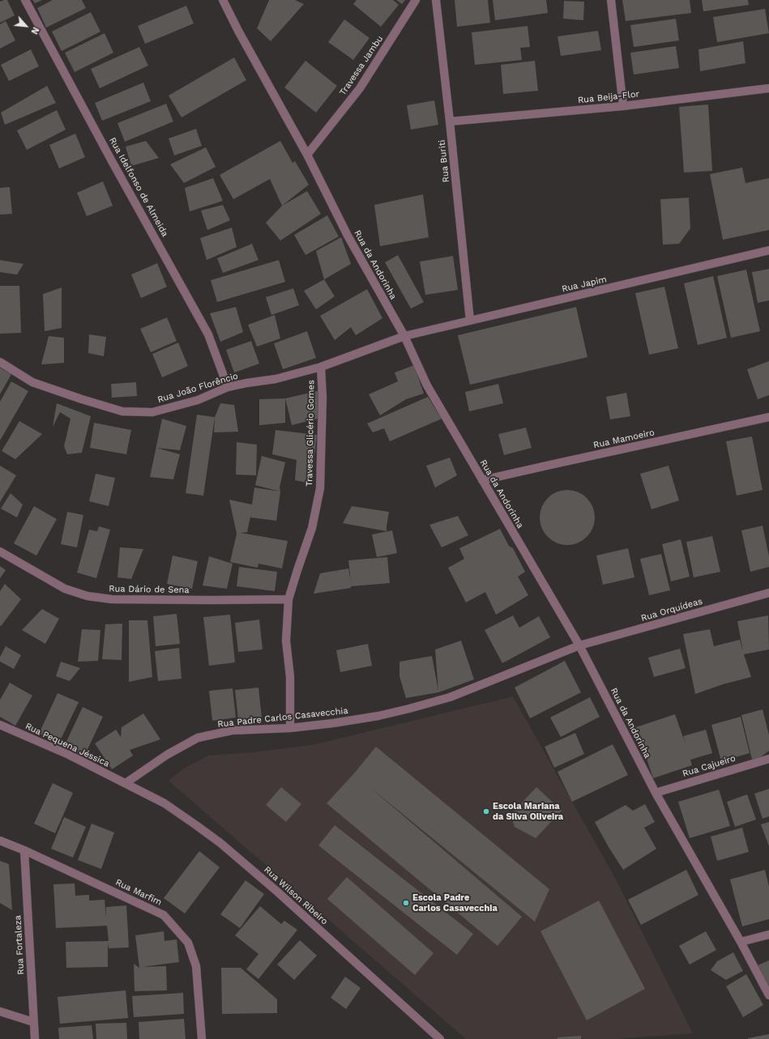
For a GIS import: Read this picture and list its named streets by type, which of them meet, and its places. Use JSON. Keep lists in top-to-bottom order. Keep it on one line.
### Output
{"streets":{"street":["Travessa Jambu","Rua Beija-Flor","Rua Buriti","Rua Idelfonso de Almeida","Rua da Andorinha","Rua Japim","Rua João Florêncio","Travessa Glicério Gomes","Rua Mamoeiro","Rua Dário de Sena","Rua Orquídeas","Rua Padre Carlos Casavecchia","Rua Pequena Jéssica","Rua Cajueiro","Rua Marfim","Rua Wilson Ribeiro","Rua Fortaleza"]},"crossings":[["Travessa Jambu","Rua da Andorinha"],["Rua Beija-Flor","Rua Buriti"],["Rua Buriti","Rua Japim"],["Rua Idelfonso de Almeida","Rua João Florêncio"],["Rua da Andorinha","Rua Japim"],["Rua da Andorinha","Rua João Florêncio"],["Rua da Andorinha","Rua Mamoeiro"],["Rua da Andorinha","Rua Orquídeas"],["Rua da Andorinha","Rua Padre Carlos Casavecchia"],["Rua da Andorinha","Rua Cajueiro"],["Rua Japim","Rua João Florêncio"],["Rua João Florêncio","Travessa Glicério Gomes"],["Travessa Glicério Gomes","Rua Dário de Sena"],["Travessa Glicério Gomes","Rua Padre Carlos Casavecchia"],["Rua Orquídeas","Rua Padre Carlos Casavecchia"],["Rua Padre Carlos Casavecchia","Rua Pequena Jéssica"],["Rua Padre Carlos Casavecchia","Rua Wilson Ribeiro"],["Rua Pequena Jéssica","Rua Wilson Ribeiro"],["Rua Marfim","Rua Fortaleza"]],"places":["Escola Mariana da Silva Oliveira","Escola Padre Carlos Casavecchia"],"north":"bottom right"}
